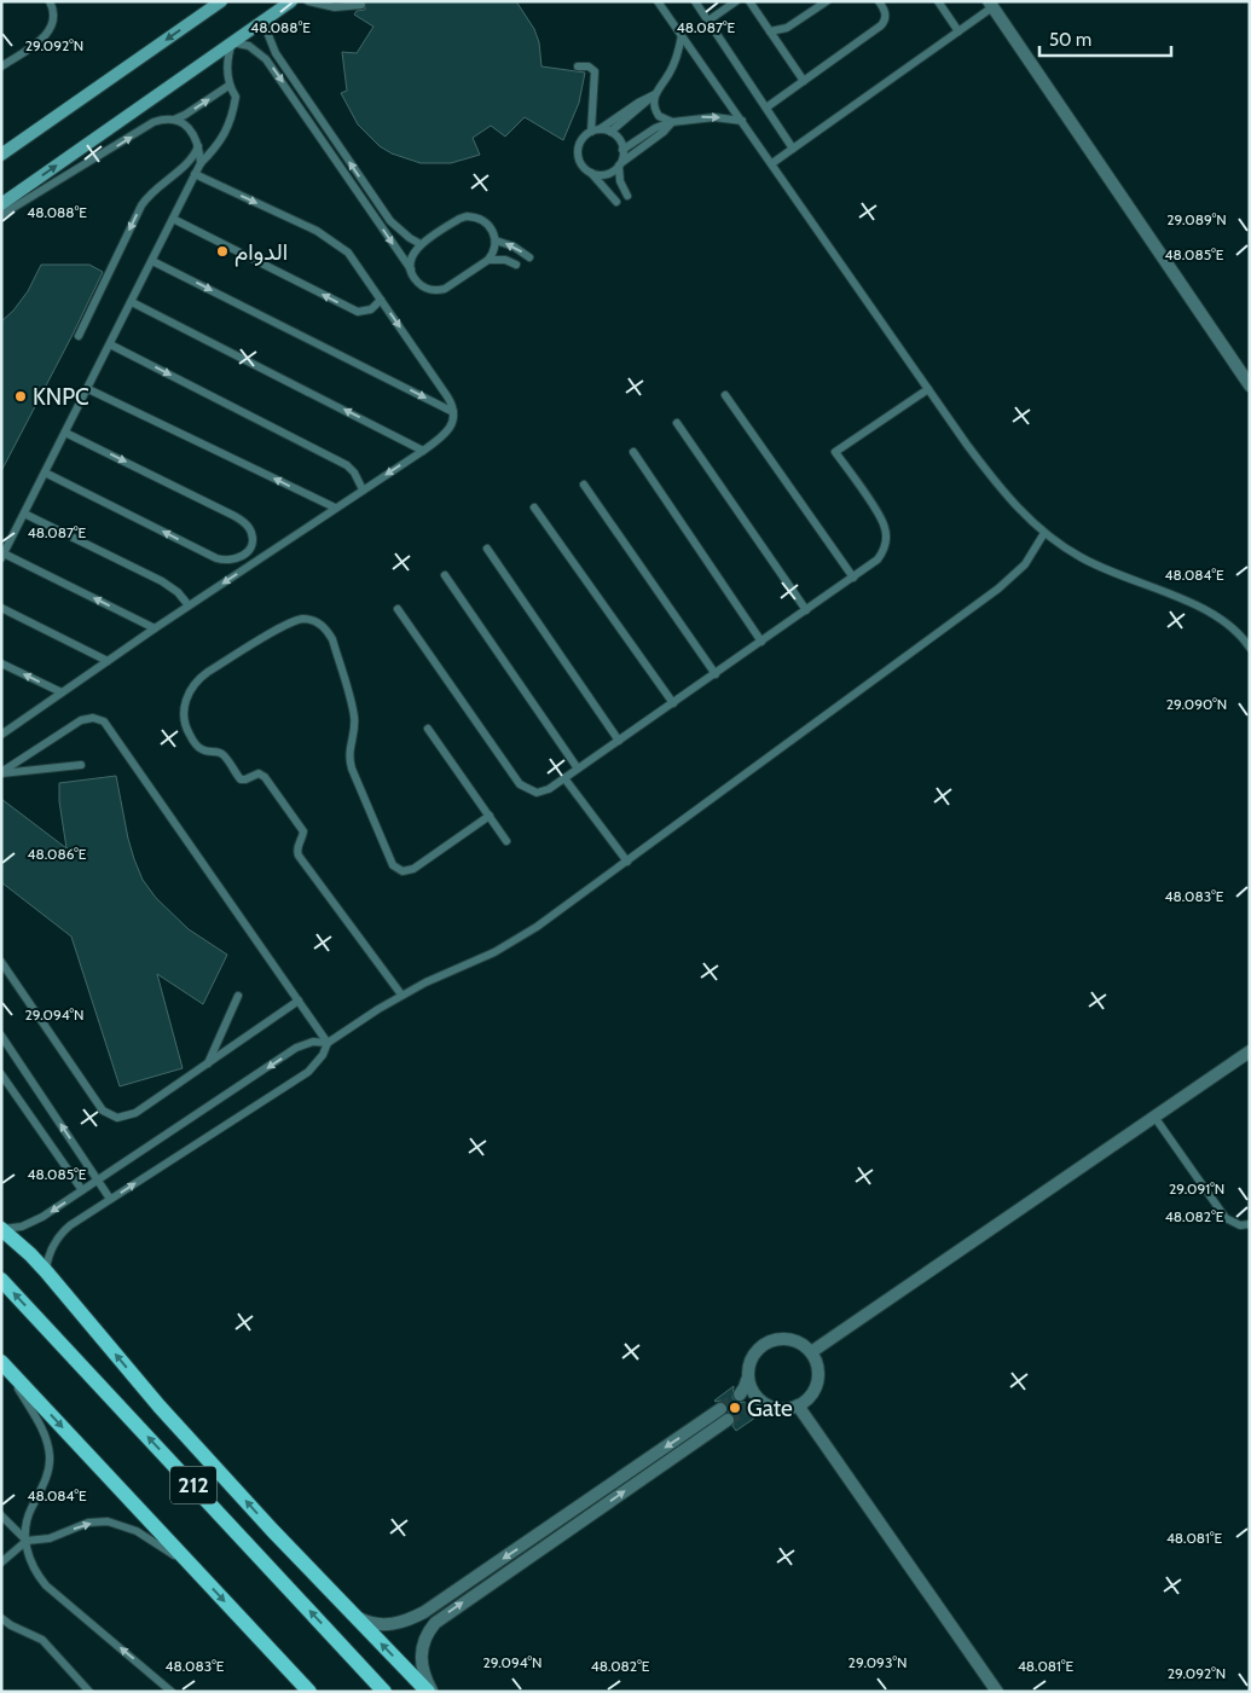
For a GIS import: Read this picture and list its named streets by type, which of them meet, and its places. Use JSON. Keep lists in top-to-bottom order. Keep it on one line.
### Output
{"streets":{"main road":["212"]},"places":["الدوام","KNPC","Gate"],"scale_bar":"50 m","coordinates":["48.087°E","48.088°E","29.092°N","29.089°N","48.085°E","48.084°E","29.090°N","48.086°E","48.083°E","29.094°N","29.091°N","48.082°E","48.081°E","29.093°N"]}
